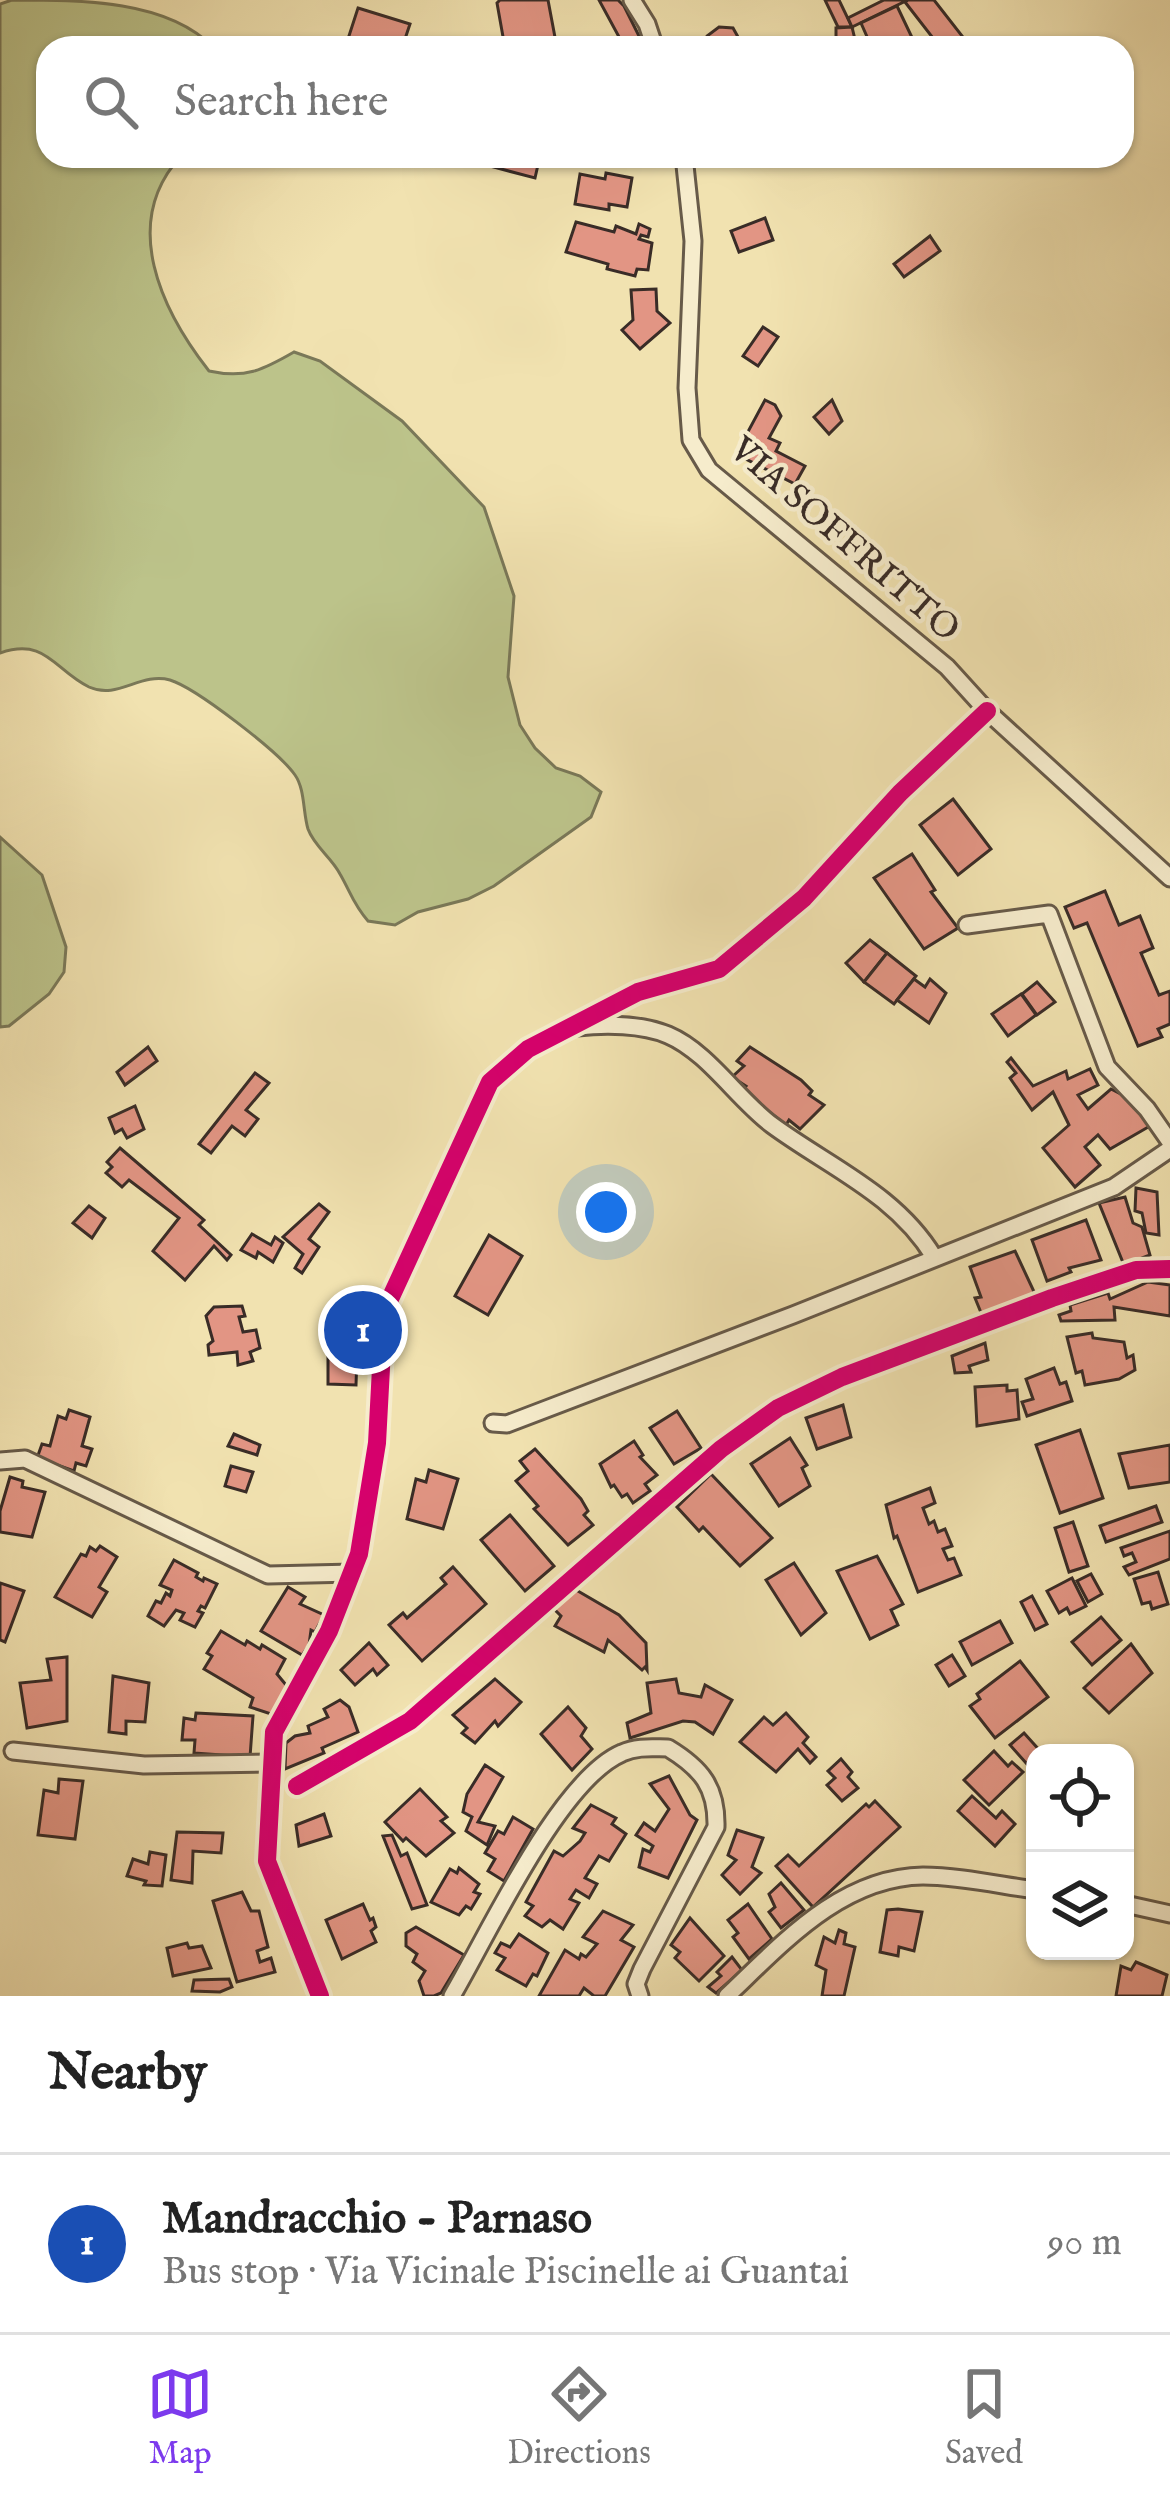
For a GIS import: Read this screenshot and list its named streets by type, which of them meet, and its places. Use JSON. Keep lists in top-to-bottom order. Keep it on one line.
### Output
{"streets":{"street":["VIA SOFFRITTO"]},"page":{"search":"Search here","pins":"1","heading":"Nearby","list":[{"mark":"1","name":"Mandracchio - Parnaso","note":"Bus stop · Via Vicinale Piscinelle ai Guantai","value":"90 m"}],"nav":["Map","Directions","Saved"]}}
